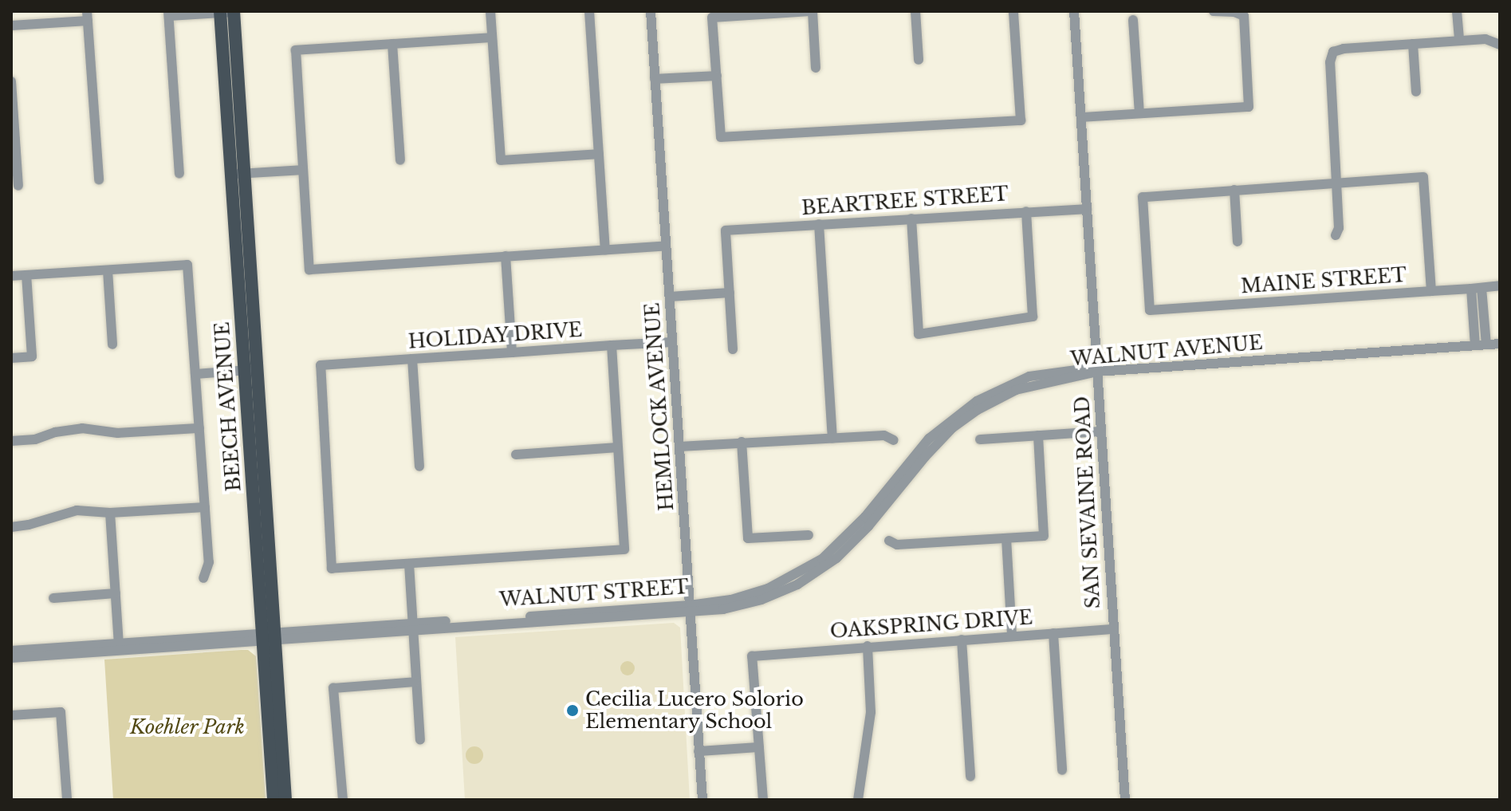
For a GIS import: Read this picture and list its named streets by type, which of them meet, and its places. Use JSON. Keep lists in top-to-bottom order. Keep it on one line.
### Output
{"streets":{"main road":["BEECH AVENUE"],"street":["BEARTREE STREET","MAINE STREET","HOLIDAY DRIVE","WALNUT AVENUE","HEMLOCK AVENUE","SAN SEVAINE ROAD","WALNUT STREET","OAKSPRING DRIVE"]},"crossings":[["BEARTREE STREET","SAN SEVAINE ROAD"],["HOLIDAY DRIVE","HEMLOCK AVENUE"],["WALNUT AVENUE","HEMLOCK AVENUE"],["WALNUT AVENUE","SAN SEVAINE ROAD"],["WALNUT AVENUE","WALNUT STREET"],["BEECH AVENUE","WALNUT STREET"],["HEMLOCK AVENUE","WALNUT STREET"],["SAN SEVAINE ROAD","OAKSPRING DRIVE"]],"parks":["Koehler Park"],"places":["Cecilia Lucero Solorio Elementary School"]}
